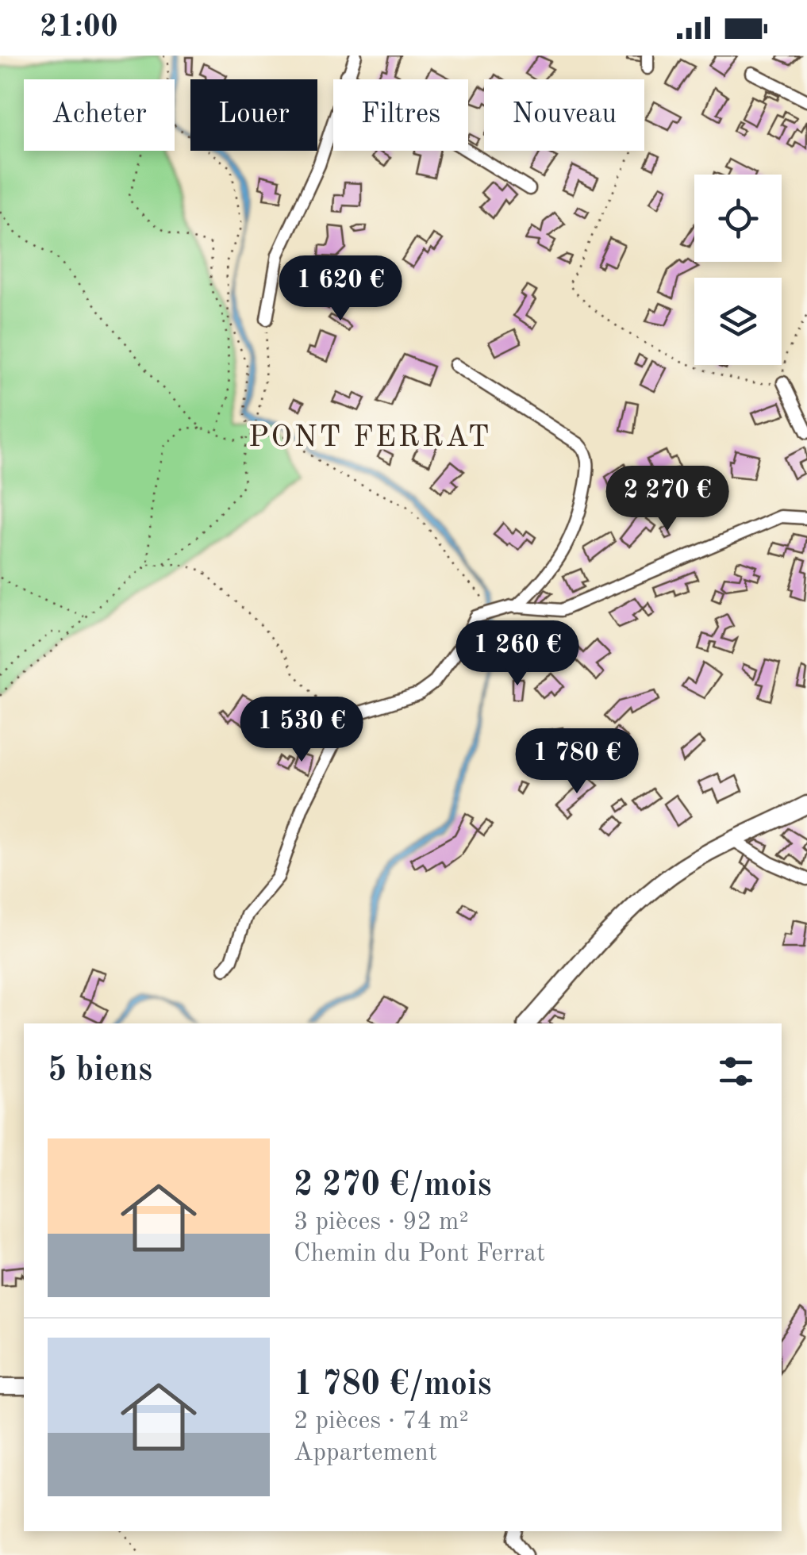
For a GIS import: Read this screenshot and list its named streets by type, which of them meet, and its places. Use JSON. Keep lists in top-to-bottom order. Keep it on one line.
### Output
{"districts":["PONT FERRAT"],"page":{"status":"21:00","chip":["Acheter","Louer","Filtres","Nouveau"],"price":["1 620 €","2 270 €","1 260 €","1 530 €","1 780 €"],"heading":"5 biens","list":[{"name":"2 270 €/mois","note":"3 pièces · 92 m² · Chemin du Pont Ferrat"},{"name":"1 780 €/mois","note":"2 pièces · 74 m² · Appartement"}]}}
